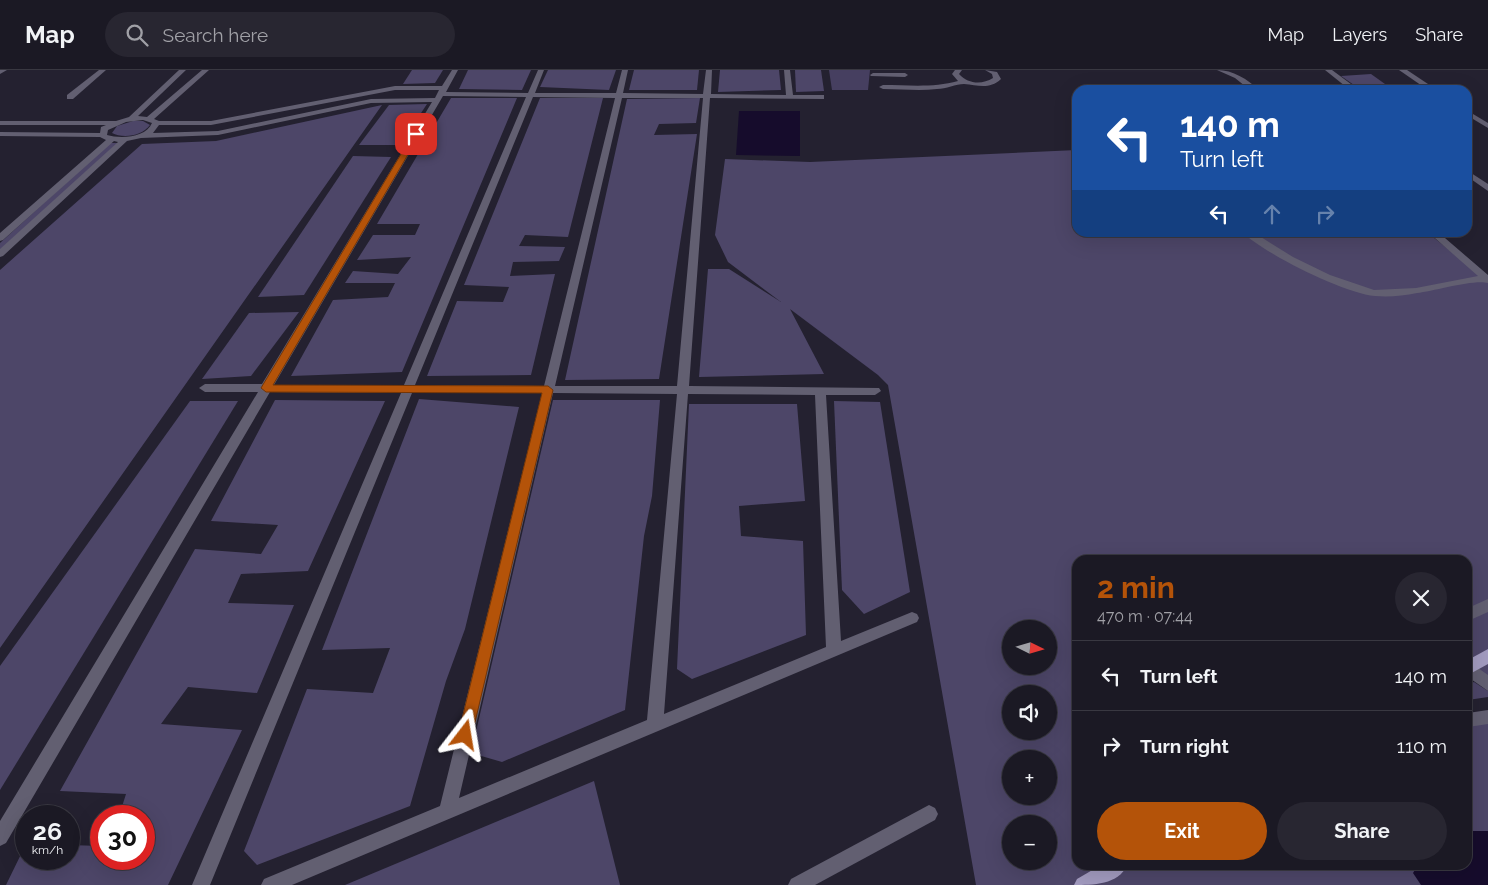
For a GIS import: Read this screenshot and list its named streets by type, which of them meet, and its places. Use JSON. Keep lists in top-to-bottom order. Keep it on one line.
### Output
{"north":"right","page":{"header":"Map","search":"Search here","nav":["Map","Layers","Share"],"turn":["140 m","Turn left"],"heading":["2 min","470 m · 07:44"],"map_buttons":["+","−"],"list":[{"name":"Turn left","value":"140 m"},{"name":"Turn right","value":"110 m"}],"buttons":["Exit","Share"],"speed":"26 km/h","limit":"30"}}
